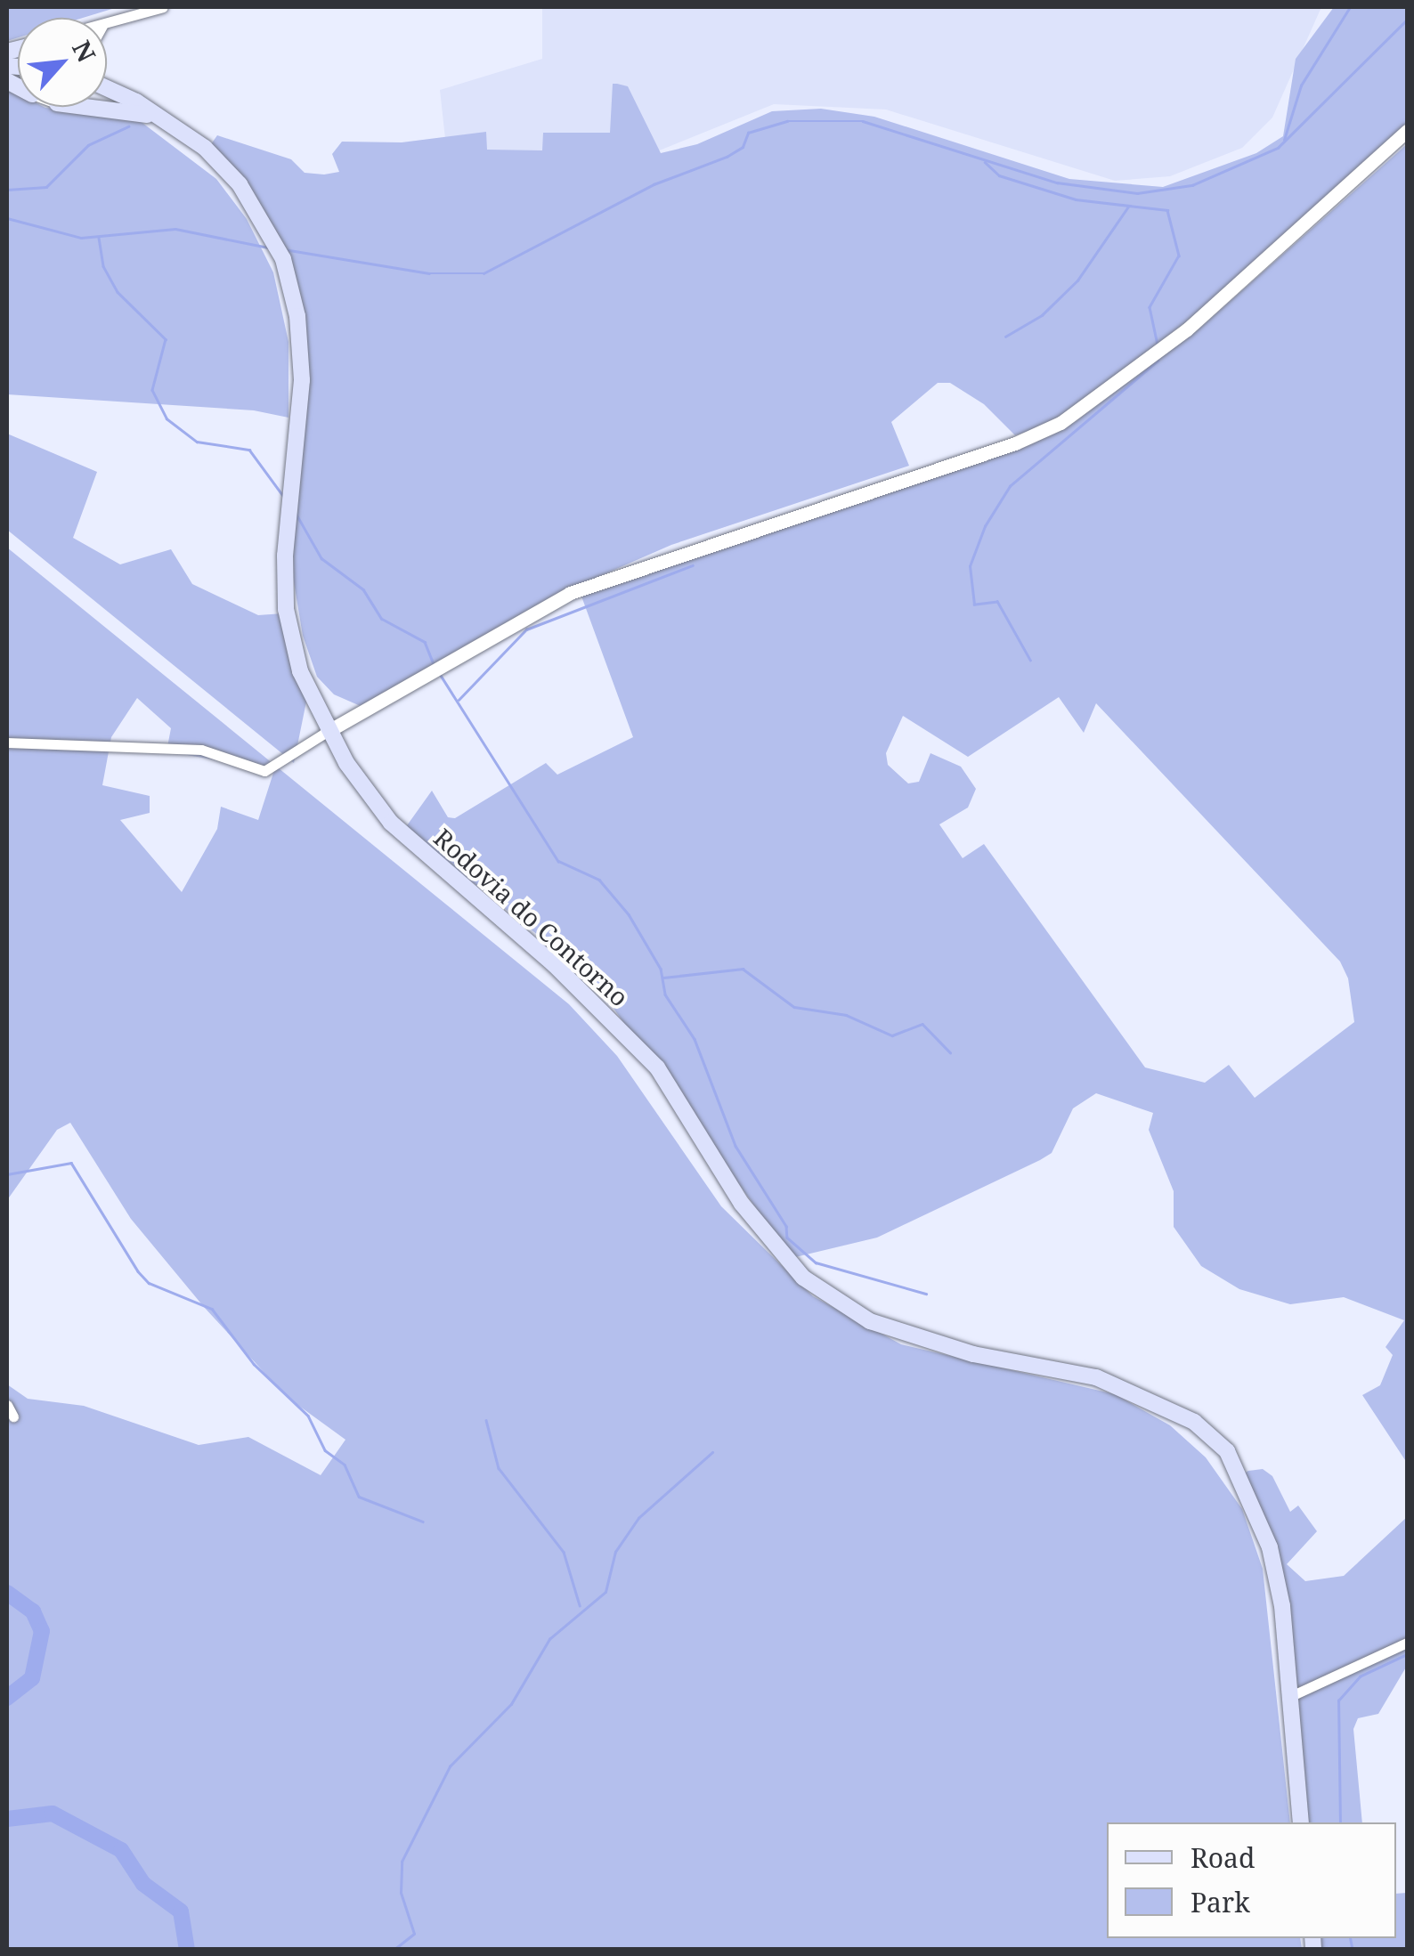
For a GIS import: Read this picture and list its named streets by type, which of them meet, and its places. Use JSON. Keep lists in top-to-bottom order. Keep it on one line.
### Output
{"streets":{"main road":["Rodovia do Contorno"]},"legend":["Road","Park"],"north":"top right"}
